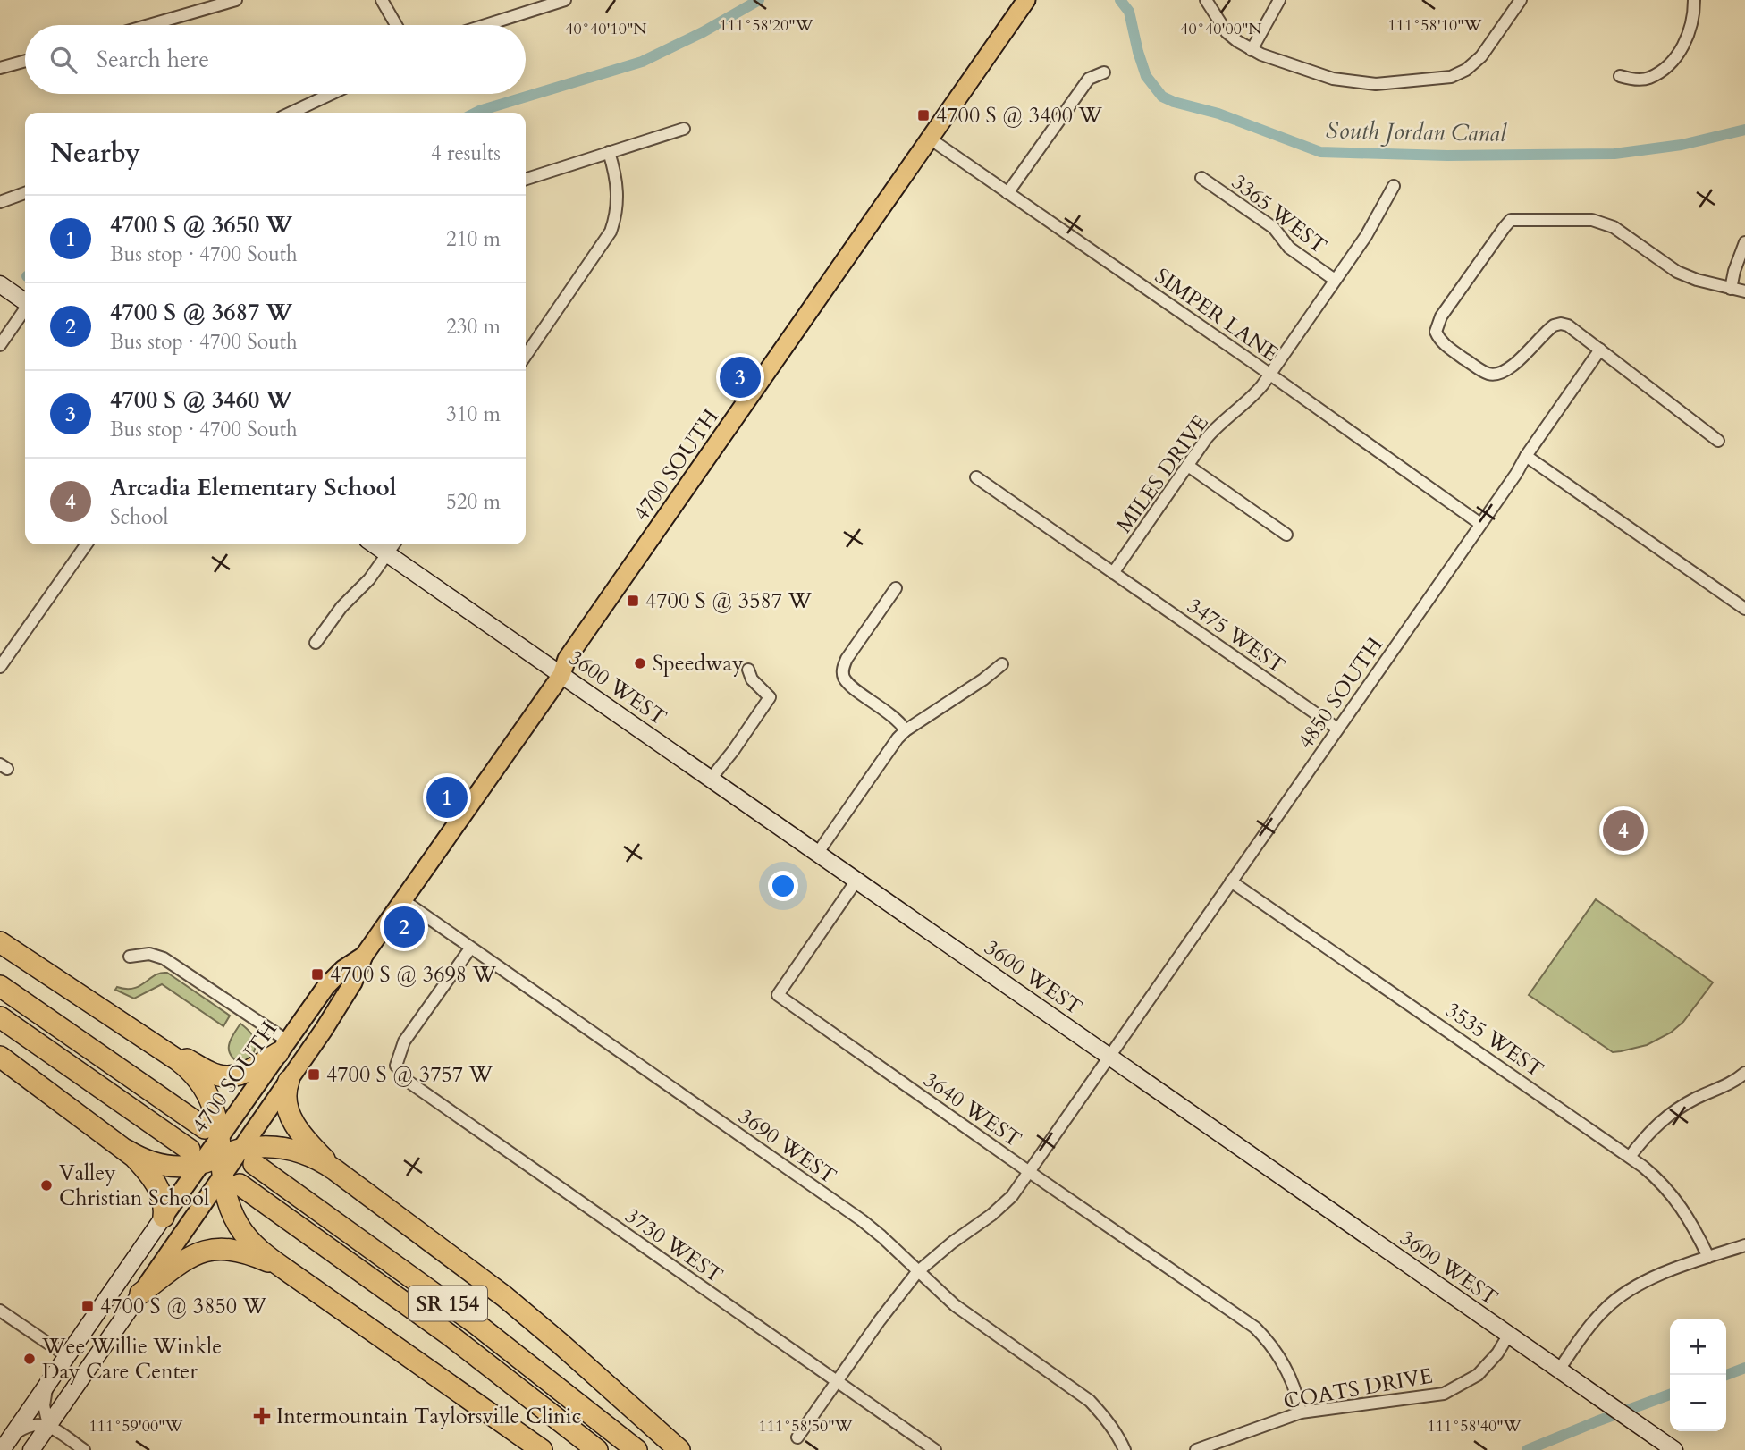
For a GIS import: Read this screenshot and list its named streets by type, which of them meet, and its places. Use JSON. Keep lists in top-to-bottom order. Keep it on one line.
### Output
{"streets":{"highway":["SR 154"],"main road":["4700 SOUTH"],"street":["3365 WEST","SIMPER LANE","MILES DRIVE","3475 WEST","3600 WEST","4850 SOUTH","3535 WEST","3640 WEST","3690 WEST","3730 WEST","COATS DRIVE"]},"crossings":[["3365 WEST","MILES DRIVE"],["SIMPER LANE","4700 SOUTH"],["SIMPER LANE","MILES DRIVE"],["SIMPER LANE","4850 SOUTH"],["4700 SOUTH","3600 WEST"],["4700 SOUTH","3690 WEST"],["4700 SOUTH","SR 154"],["MILES DRIVE","3475 WEST"],["3475 WEST","4850 SOUTH"],["3600 WEST","4850 SOUTH"],["3600 WEST","3640 WEST"],["3600 WEST","COATS DRIVE"],["4850 SOUTH","3535 WEST"],["4850 SOUTH","3640 WEST"],["4850 SOUTH","3690 WEST"],["4850 SOUTH","3730 WEST"],["3640 WEST","COATS DRIVE"],["3690 WEST","3730 WEST"]],"water":["South Jordan Canal"],"places":{"transit":["4700 S @ 3400 W","4700 S @ 3587 W","4700 S @ 3698 W","4700 S @ 3757 W","4700 S @ 3850 W"],"other":["Speedway","Valley Christian School","Wee Willie Winkle Day Care Center"],"health":["Intermountain Taylorsville Clinic"]},"page":{"search":"Search here","heading":["Nearby","4 results"],"list":[{"mark":"1","name":"4700 S @ 3650 W","note":"Bus stop · 4700 South","value":"210 m"},{"mark":"2","name":"4700 S @ 3687 W","note":"Bus stop · 4700 South","value":"230 m"},{"mark":"3","name":"4700 S @ 3460 W","note":"Bus stop · 4700 South","value":"310 m"},{"mark":"4","name":"Arcadia Elementary School","note":"School","value":"520 m"}],"pins":["3","1","4","2"],"map_buttons":["+","−"]},"coordinates":["111°58'20\"W","111°58'10\"W","40°40'10\"N","40°40'00\"N","111°59'00\"W","111°58'50\"W","111°58'40\"W"]}
